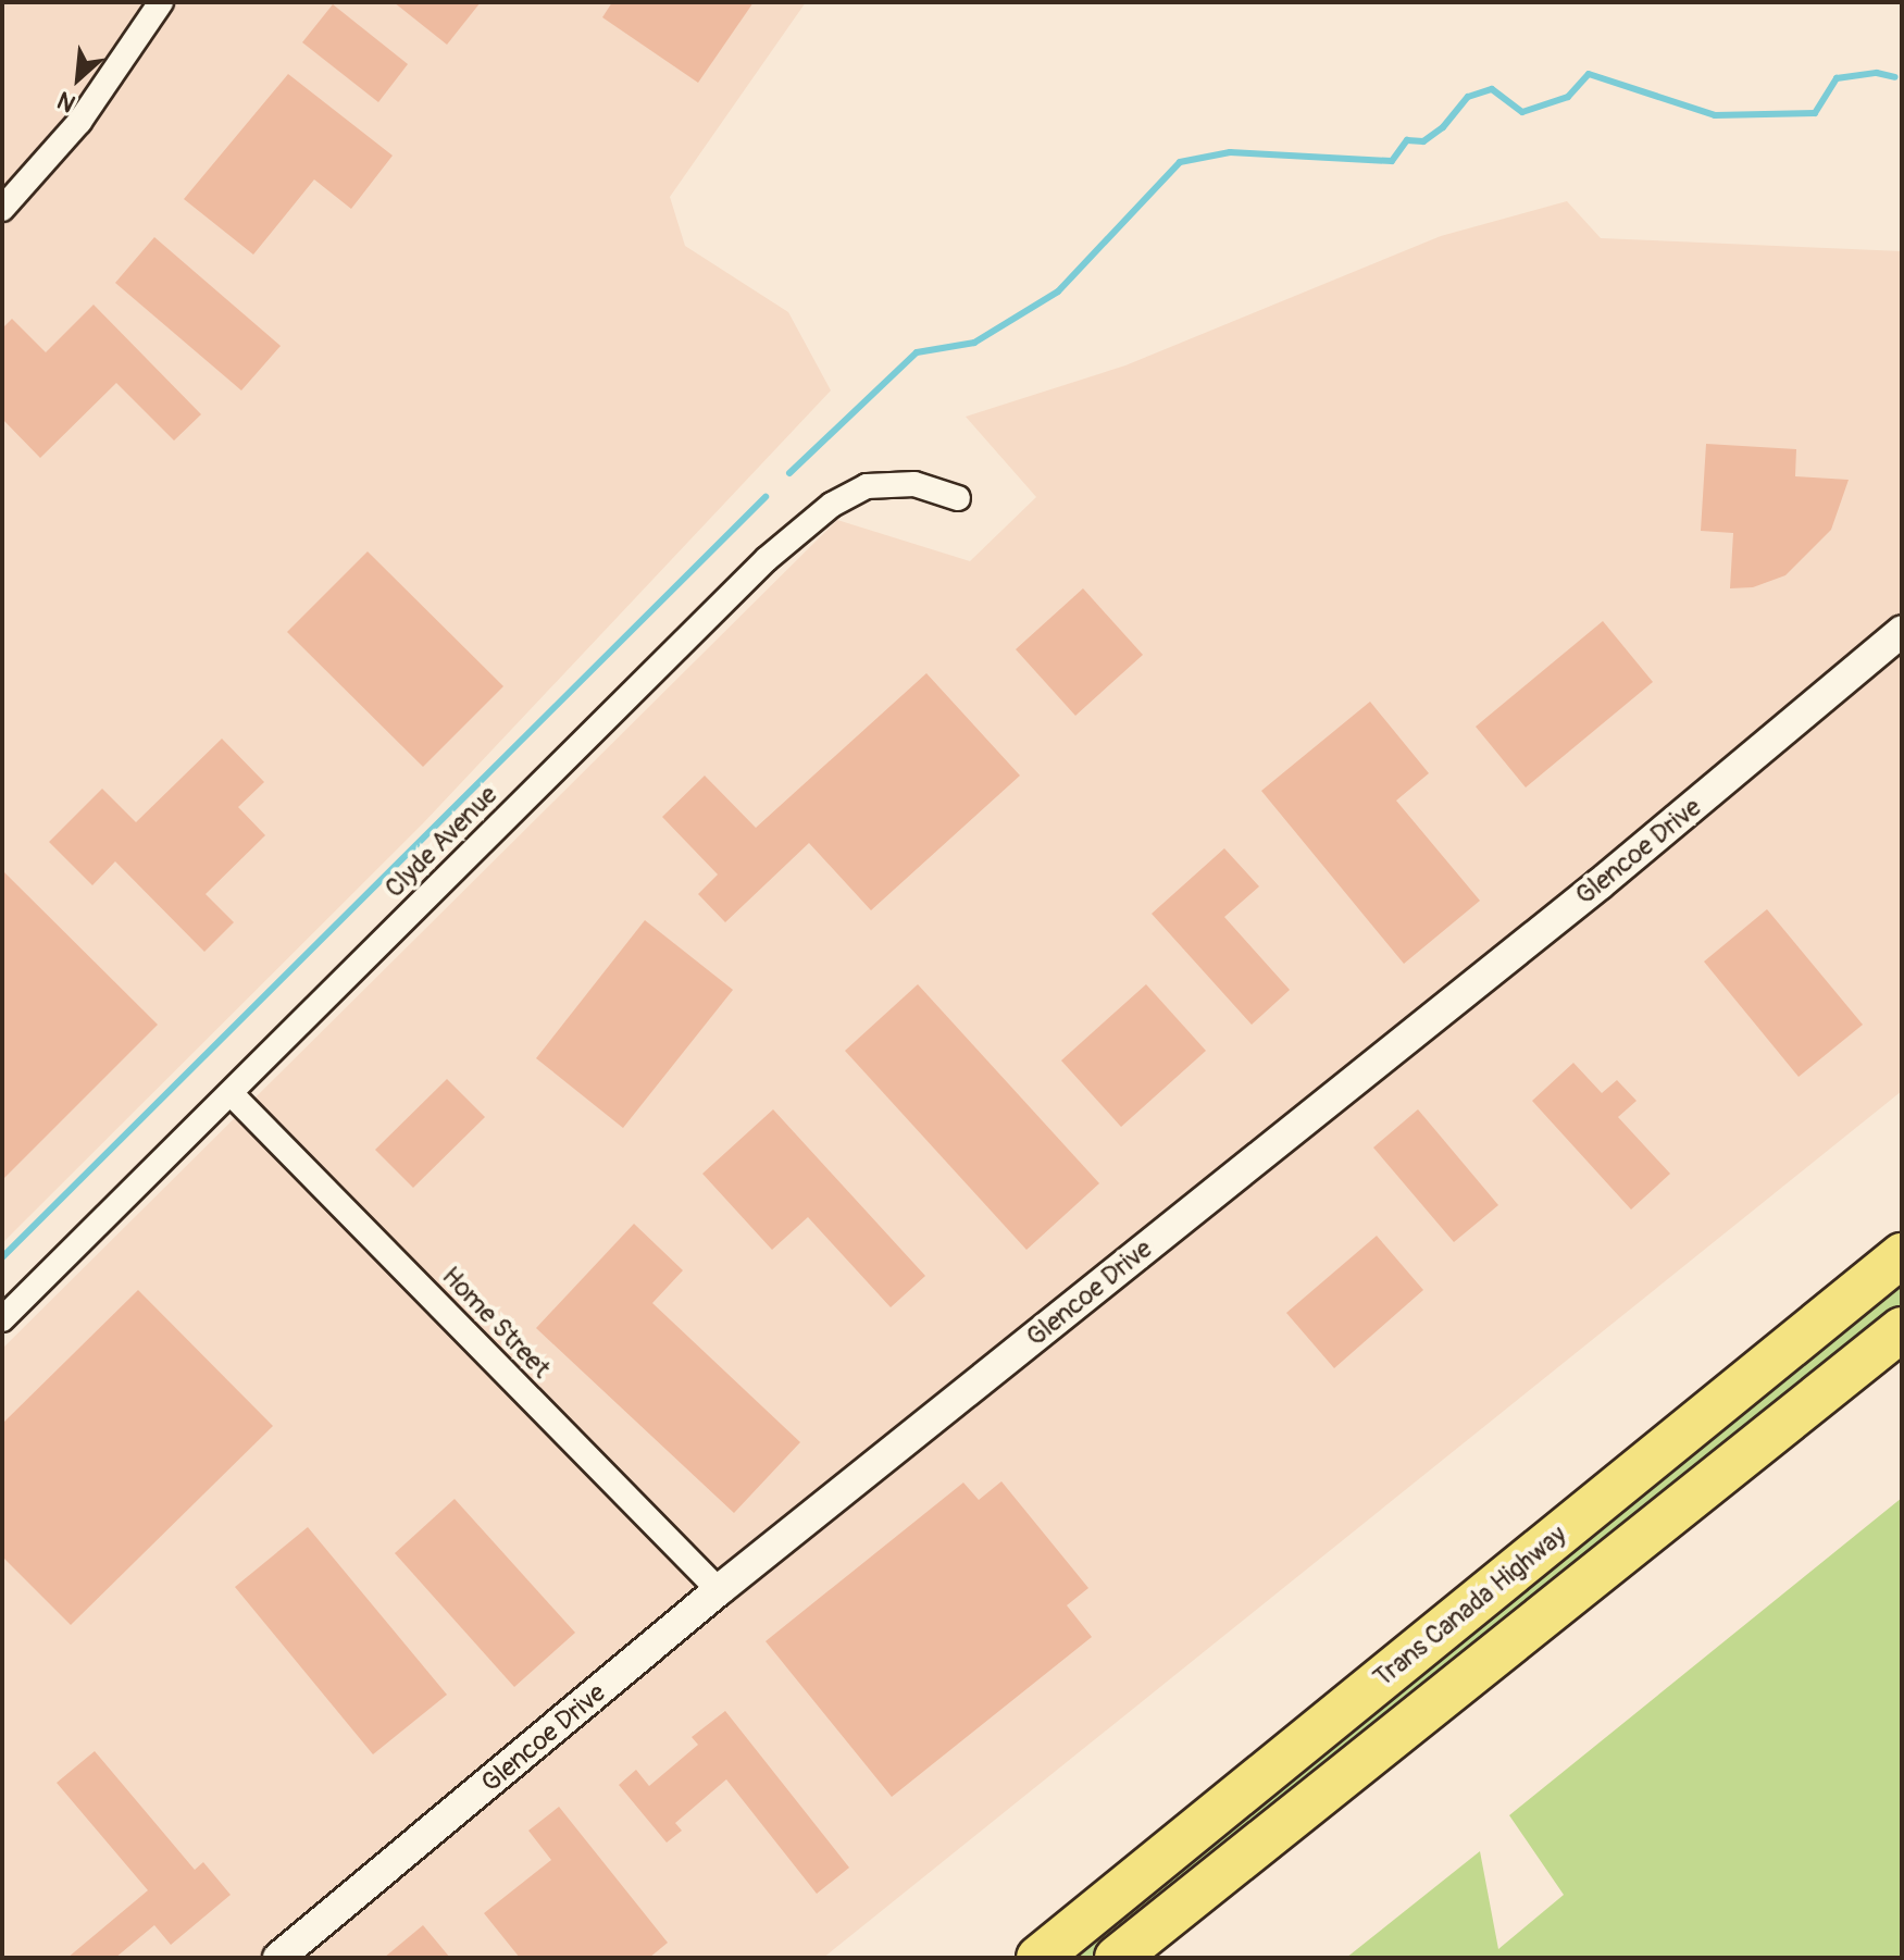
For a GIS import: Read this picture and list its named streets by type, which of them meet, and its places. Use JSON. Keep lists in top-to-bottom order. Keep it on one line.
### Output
{"streets":{"highway":["Trans Canada Highway"],"street":["Clyde Avenue","Glencoe Drive","Home Street"]},"crossings":[["Clyde Avenue","Home Street"],["Glencoe Drive","Home Street"]],"north":"bottom left"}
